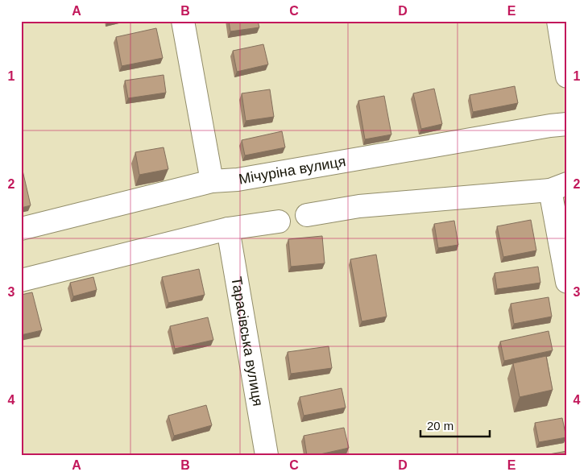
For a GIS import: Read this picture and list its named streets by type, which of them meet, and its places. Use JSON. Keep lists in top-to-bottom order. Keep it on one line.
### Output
{"streets":{"street":["Мічуріна вулиця","Тарасівська вулиця"]},"scale_bar":"20 m","grid":{"columns":["A","B","C","D","E"],"rows":["1","2","3","4"]}}
